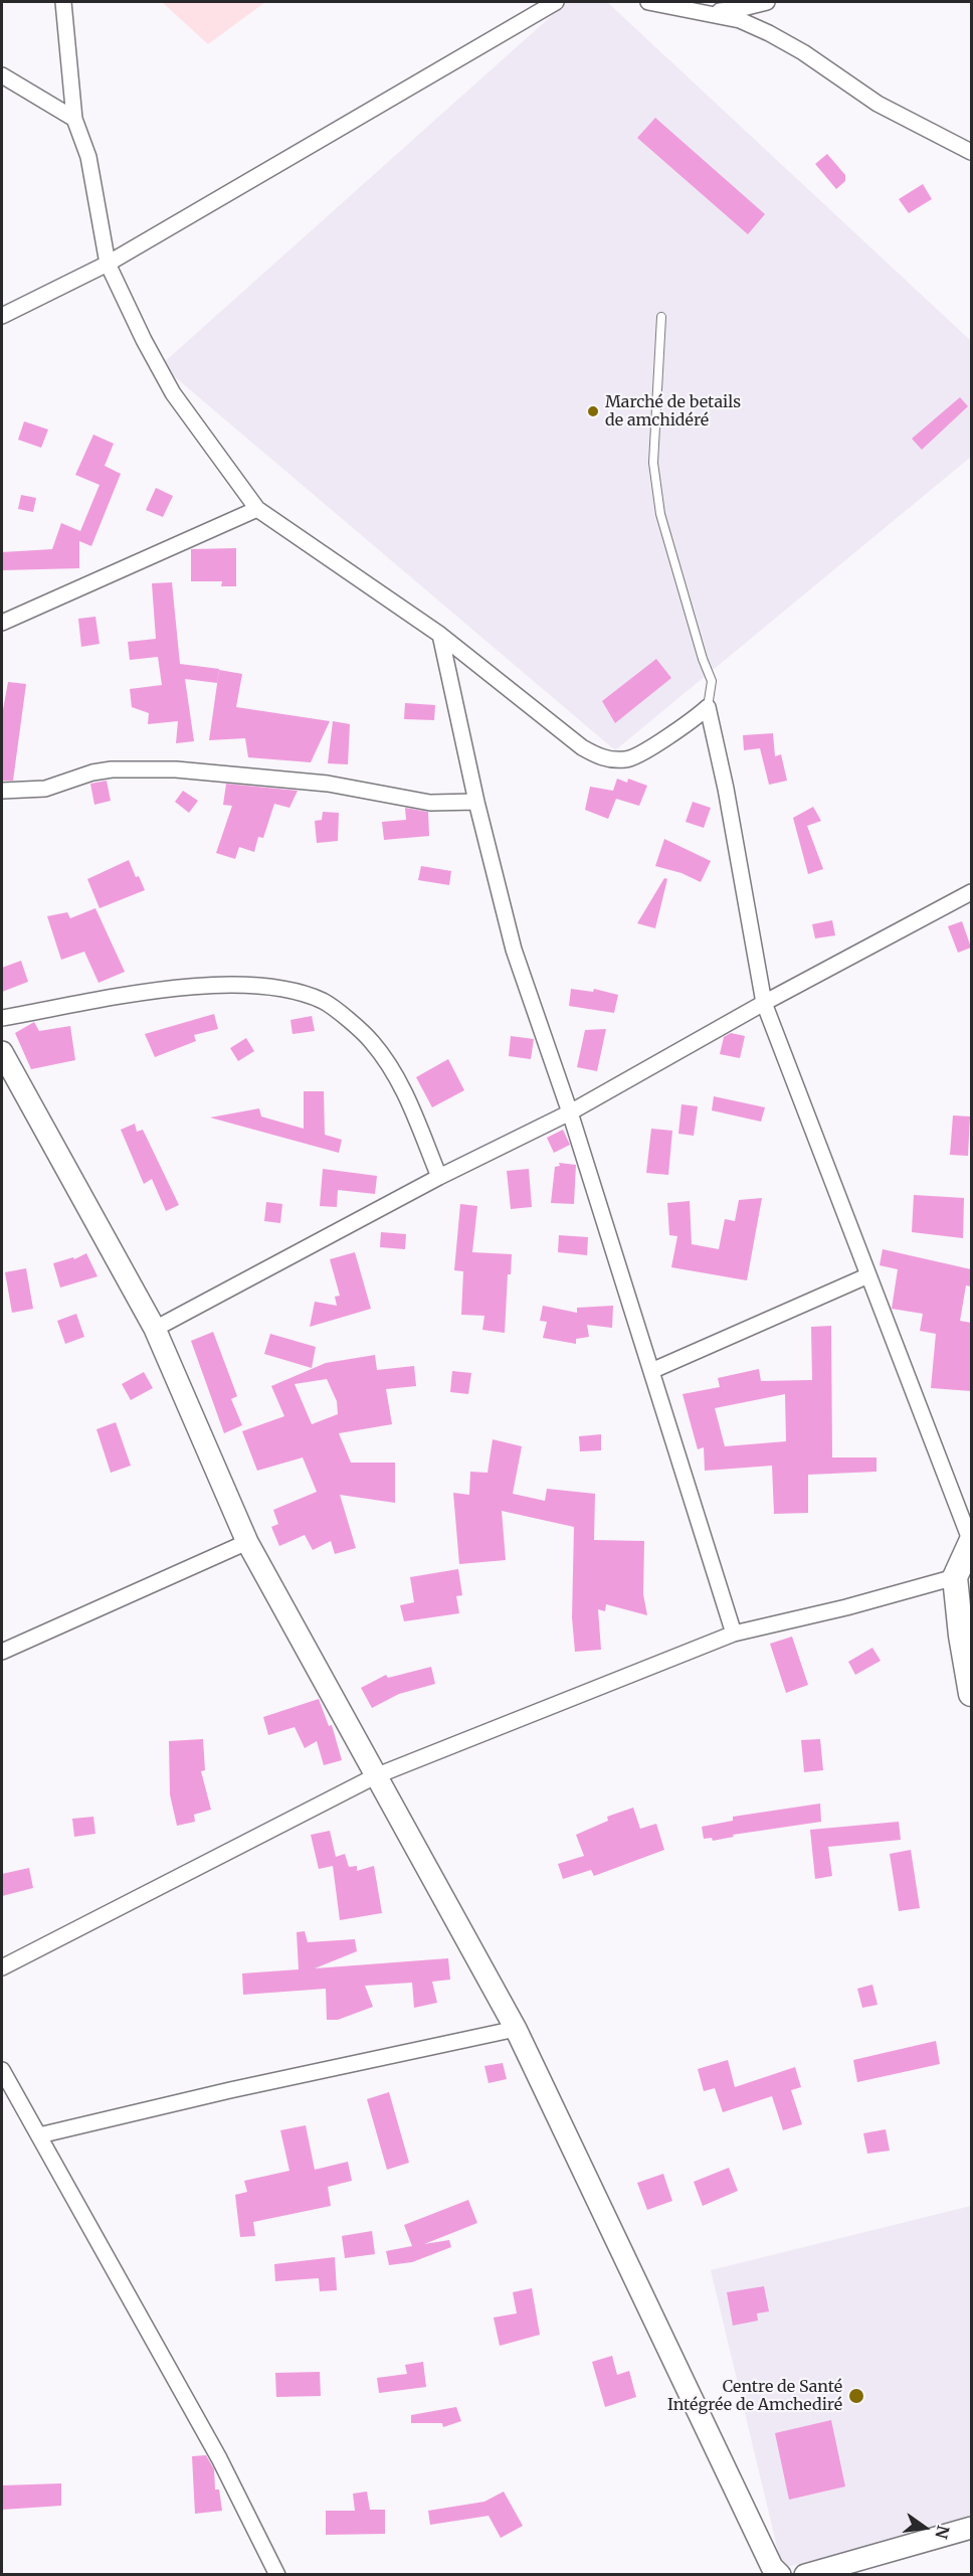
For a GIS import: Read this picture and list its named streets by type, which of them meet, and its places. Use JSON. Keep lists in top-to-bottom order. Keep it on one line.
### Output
{"places":["Marché de betails de amchidéré","Centre de Santé Intégrée de Amchediré"],"north":"right"}
